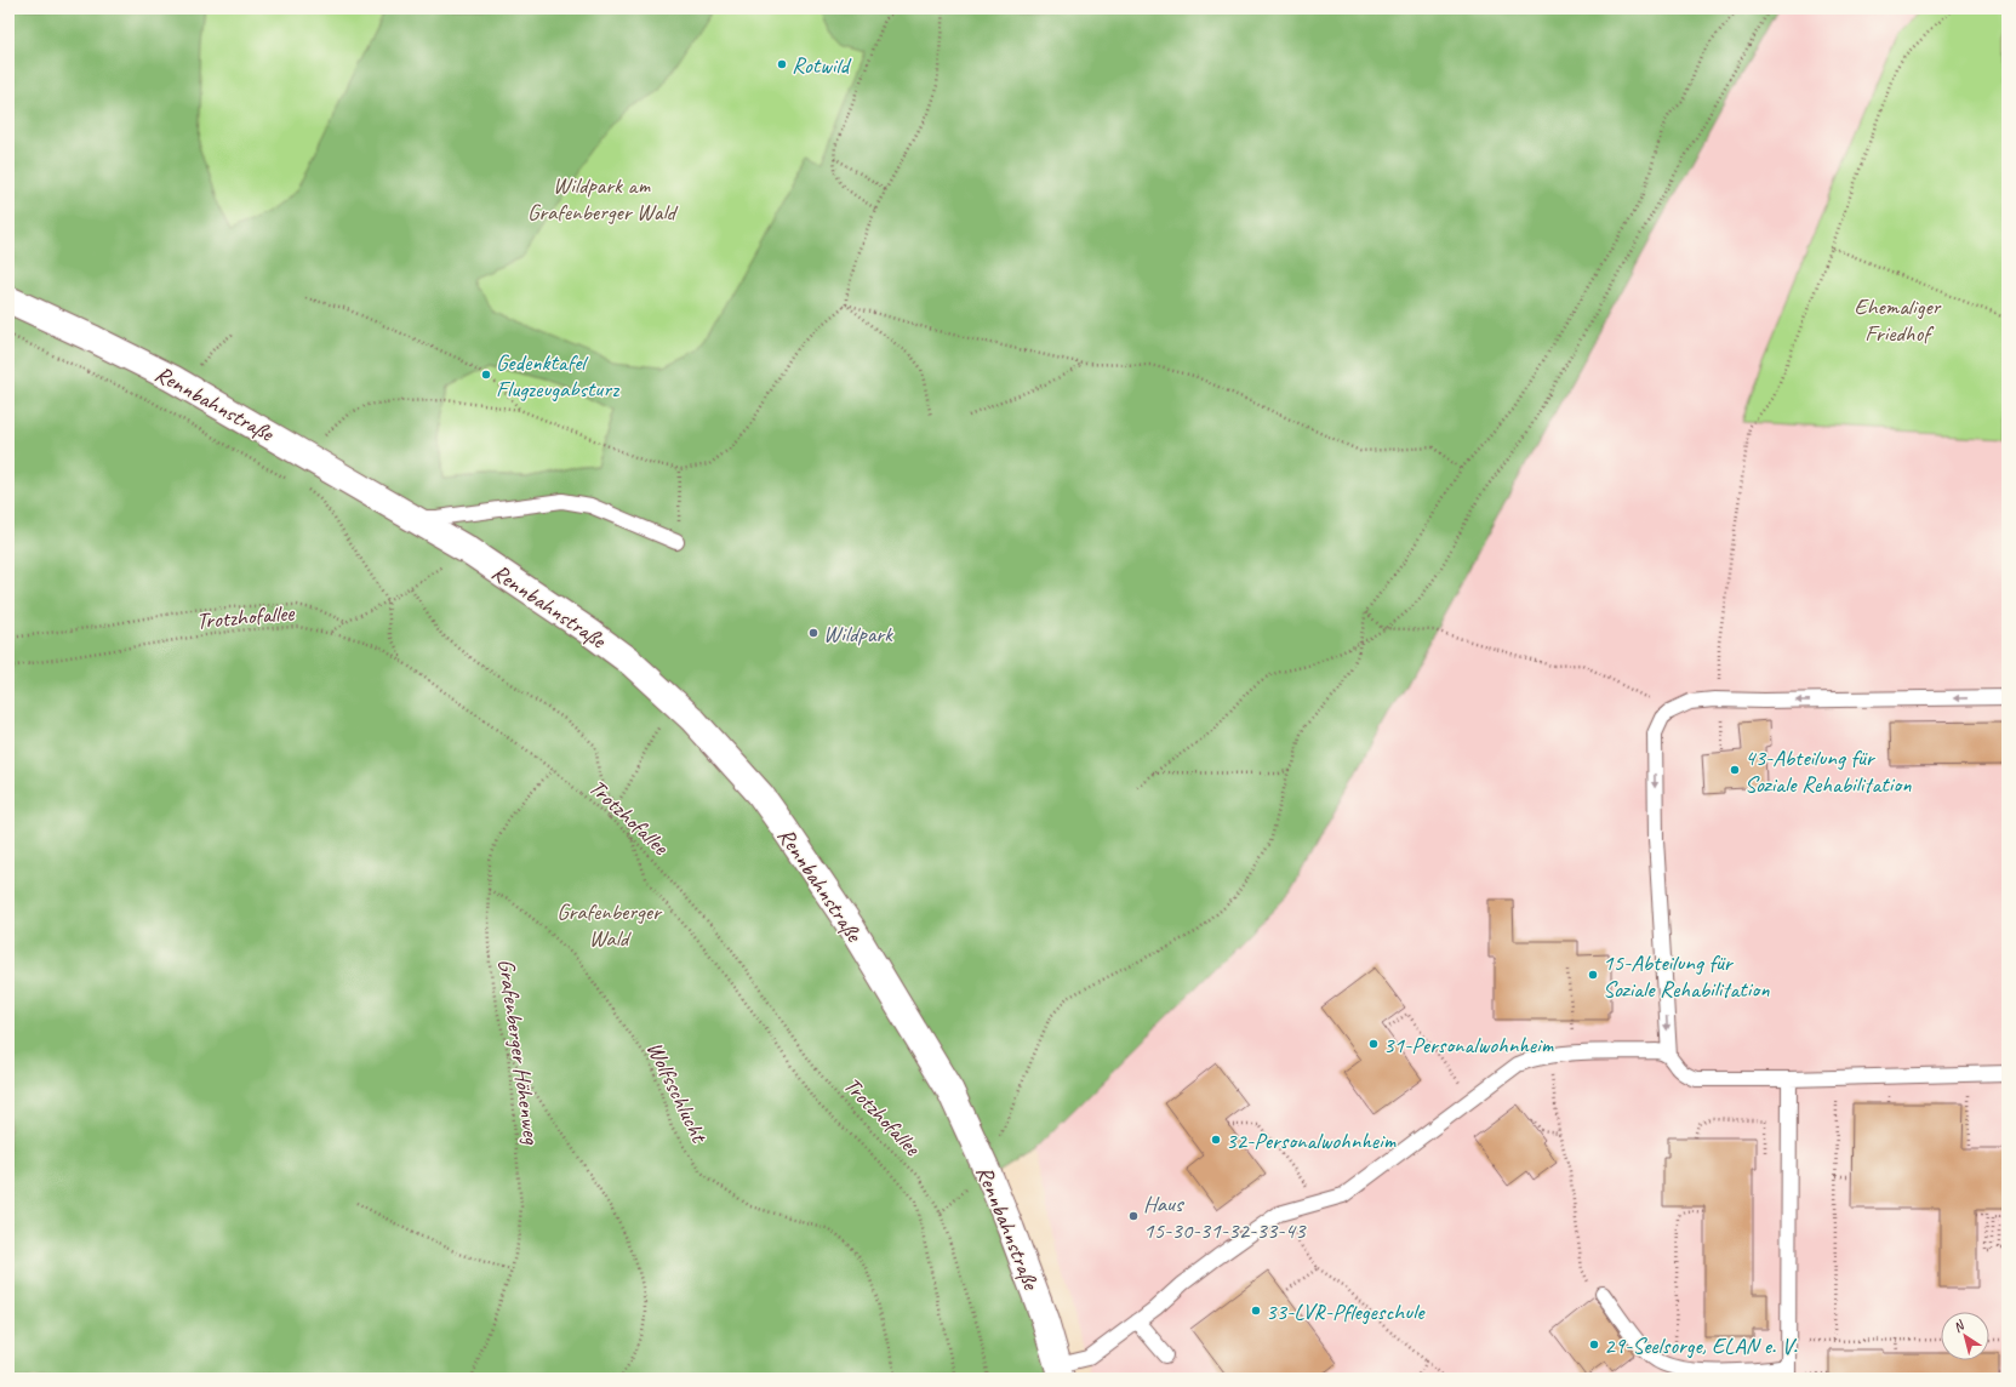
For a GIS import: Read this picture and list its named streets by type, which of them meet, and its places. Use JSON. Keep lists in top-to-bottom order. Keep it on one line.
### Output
{"streets":{"street":["Rennbahnstraße"],"path":["Trotzhofallee","Grafenberger Höhenweg","Wolfsschlucht"]},"crossings":[["Trotzhofallee","Grafenberger Höhenweg"],["Grafenberger Höhenweg","Wolfsschlucht"]],"parks":["Wildpark am Grafenberger Wald","Ehemaliger Friedhof","Grafenberger Wald"],"places":["Rotwild","Gedenktafel Flugzeugabsturz","Wildpark","43-Abteilung für Soziale Rehabilitation","15-Abteilung für Soziale Rehabilitation","31-Personalwohnheim","32-Personalwohnheim","Haus 15-30-31-32-33-43","33-LVR-Pflegeschule","29-Seelsorge, ELAN e. V."],"north":"top left"}
